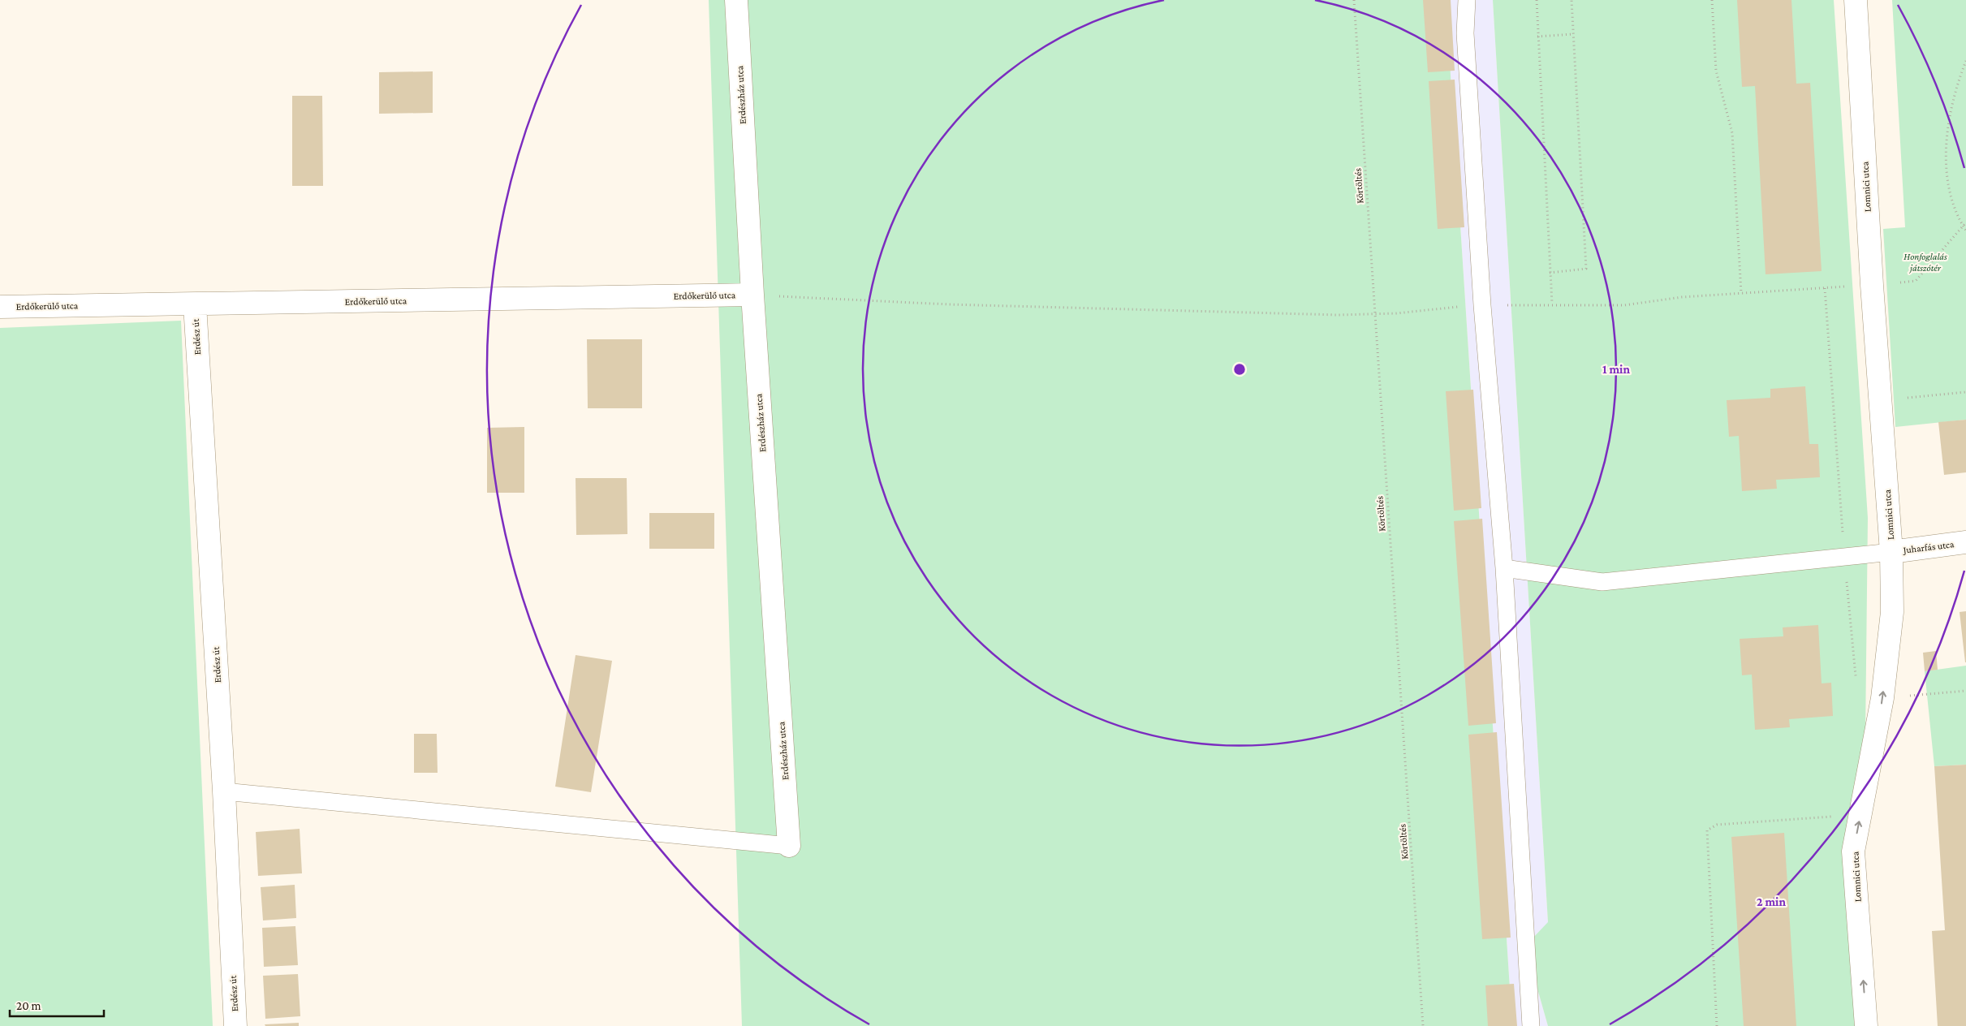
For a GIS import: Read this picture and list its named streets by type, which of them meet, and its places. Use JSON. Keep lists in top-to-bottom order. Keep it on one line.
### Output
{"streets":{"street":["Erdészház utca","Lomnici utca","Erdőkerülő utca","Erdész út","Juharfás utca"],"path":["Körtöltés"]},"crossings":[["Erdészház utca","Erdőkerülő utca"],["Lomnici utca","Juharfás utca"],["Erdőkerülő utca","Erdész út"]],"one_way":["Lomnici utca"],"parks":["Honfoglalás játszótér"],"scale_bar":"20 m","rings":["1 min","2 min"]}
